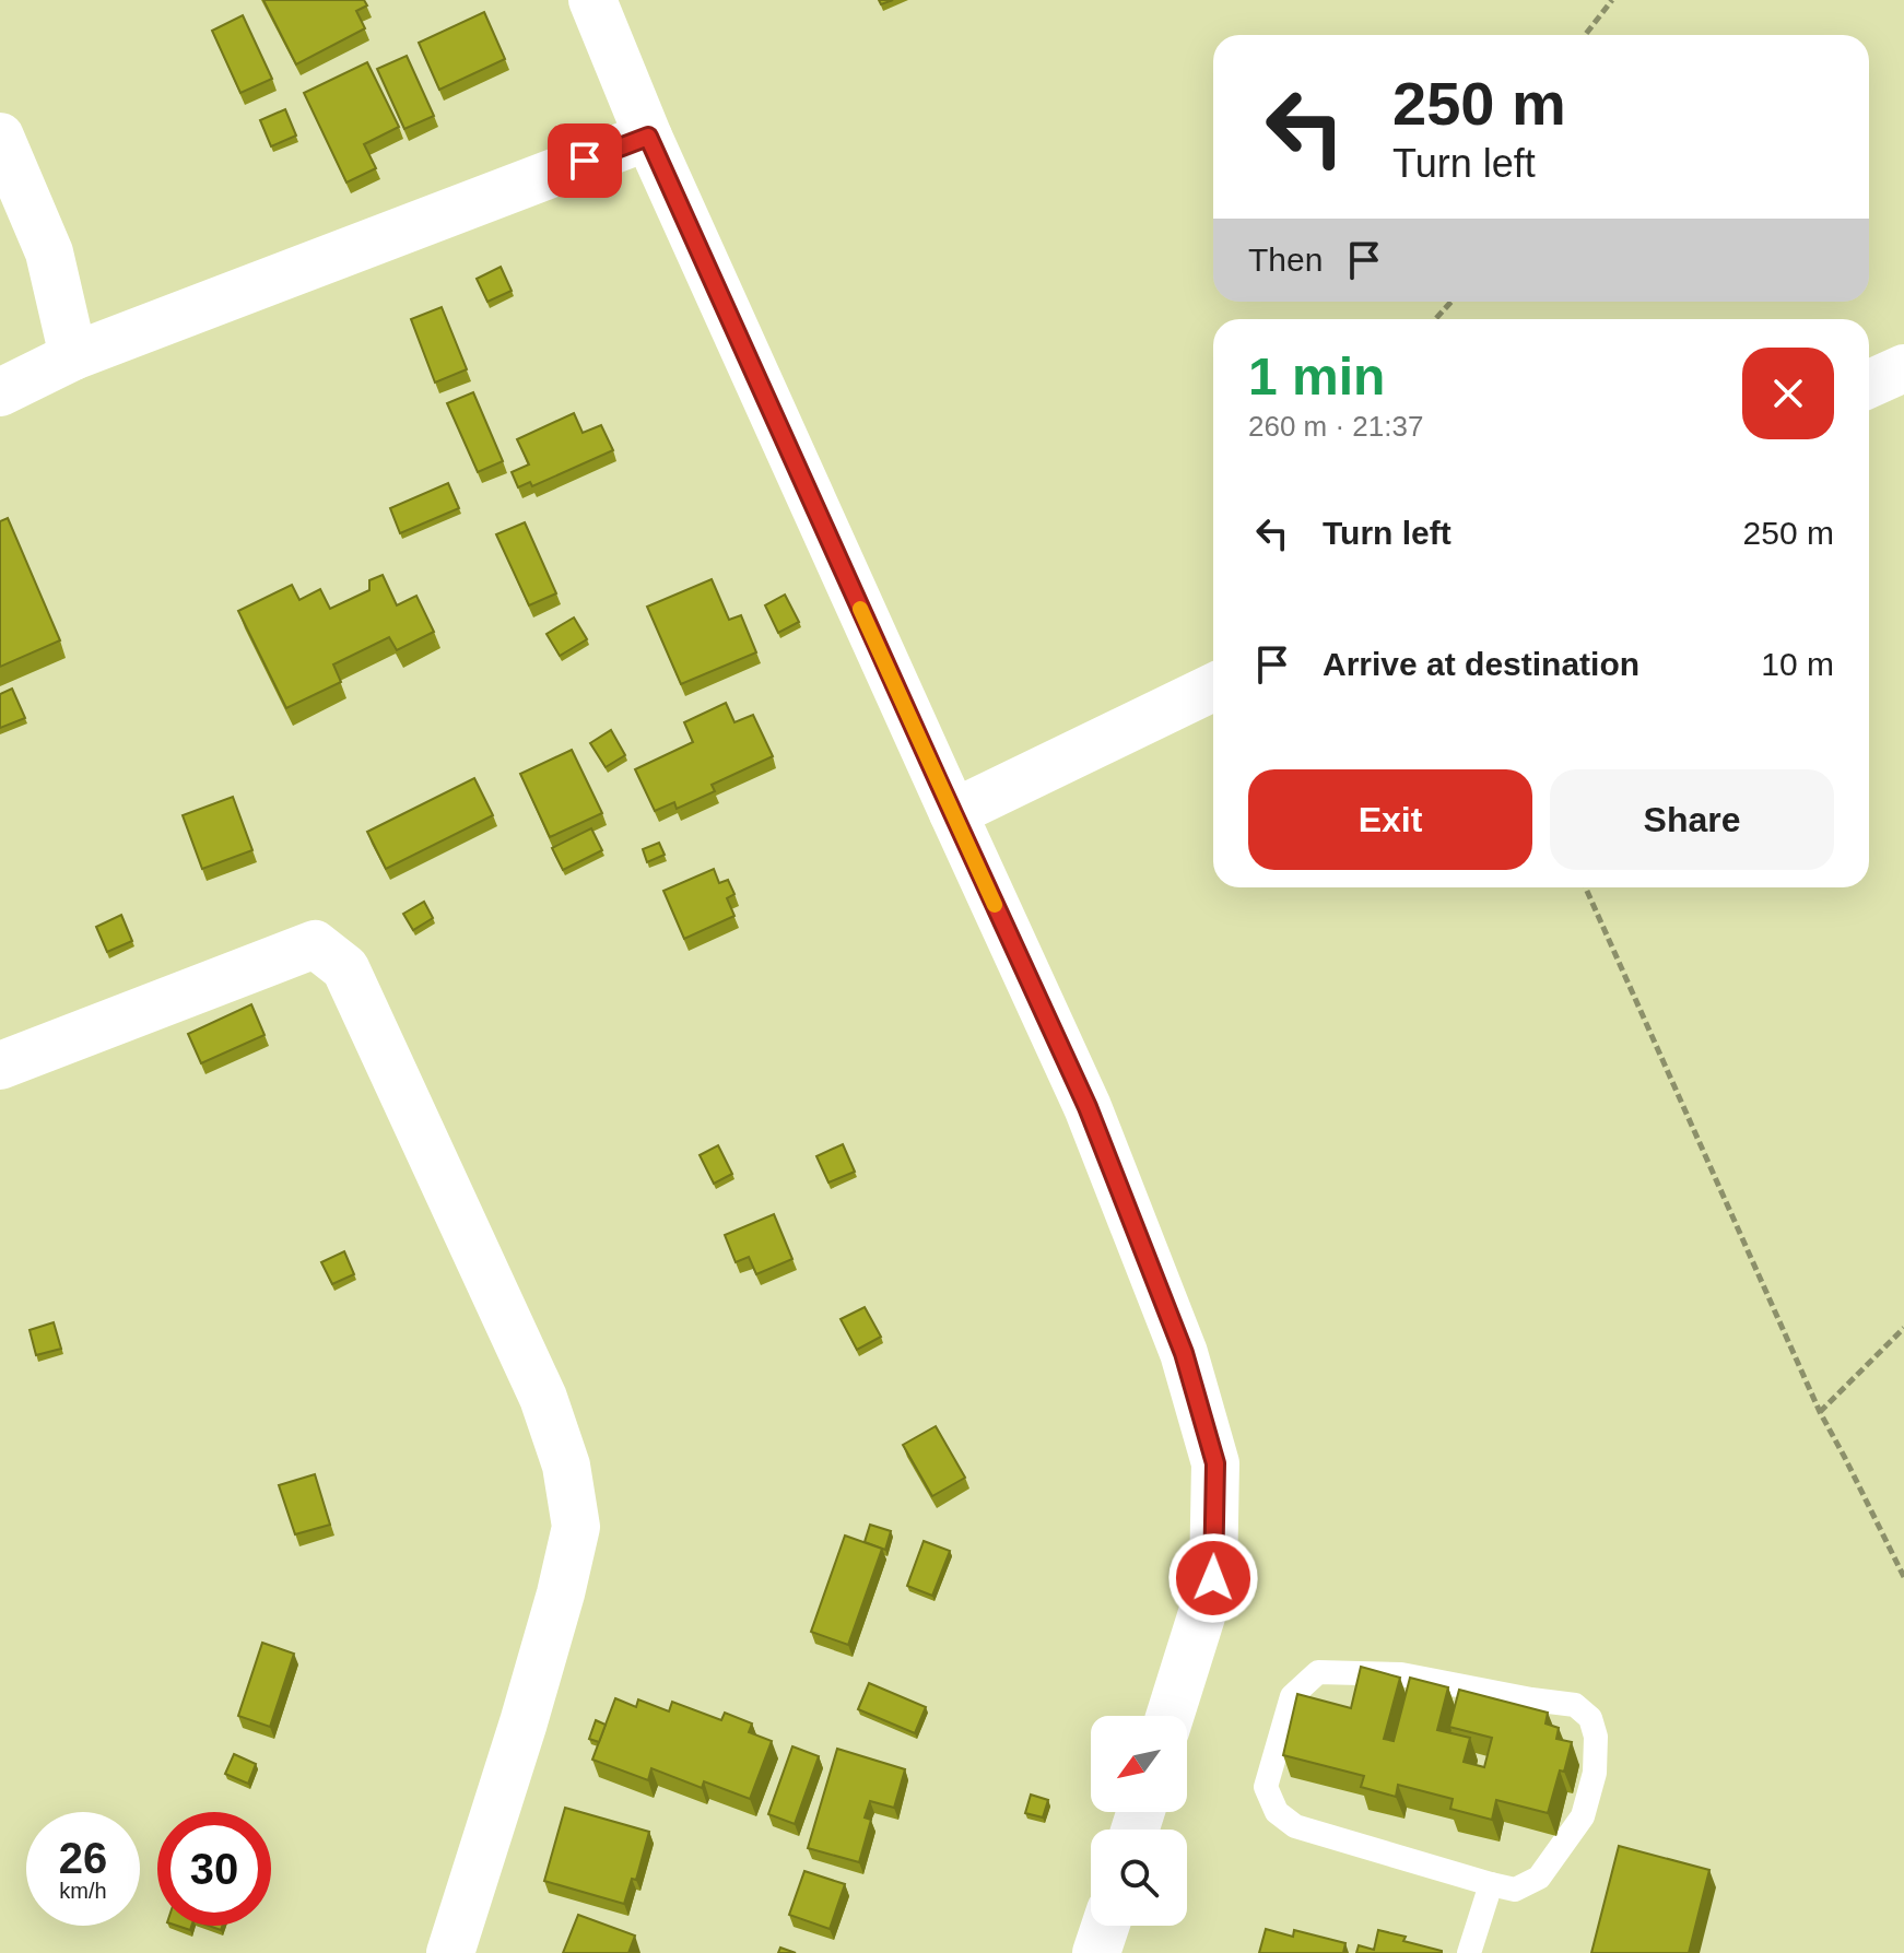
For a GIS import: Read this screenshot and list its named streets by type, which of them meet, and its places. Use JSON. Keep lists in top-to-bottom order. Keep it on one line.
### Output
{"north":"bottom left","page":{"turn":["250 m","Turn left"],"then":"Then","heading":["1 min","260 m · 21:37"],"list":[{"name":"Turn left","value":"250 m"},{"name":"Arrive at destination","value":"10 m"}],"buttons":["Exit","Share"],"speed":"26 km/h","limit":"30"}}
